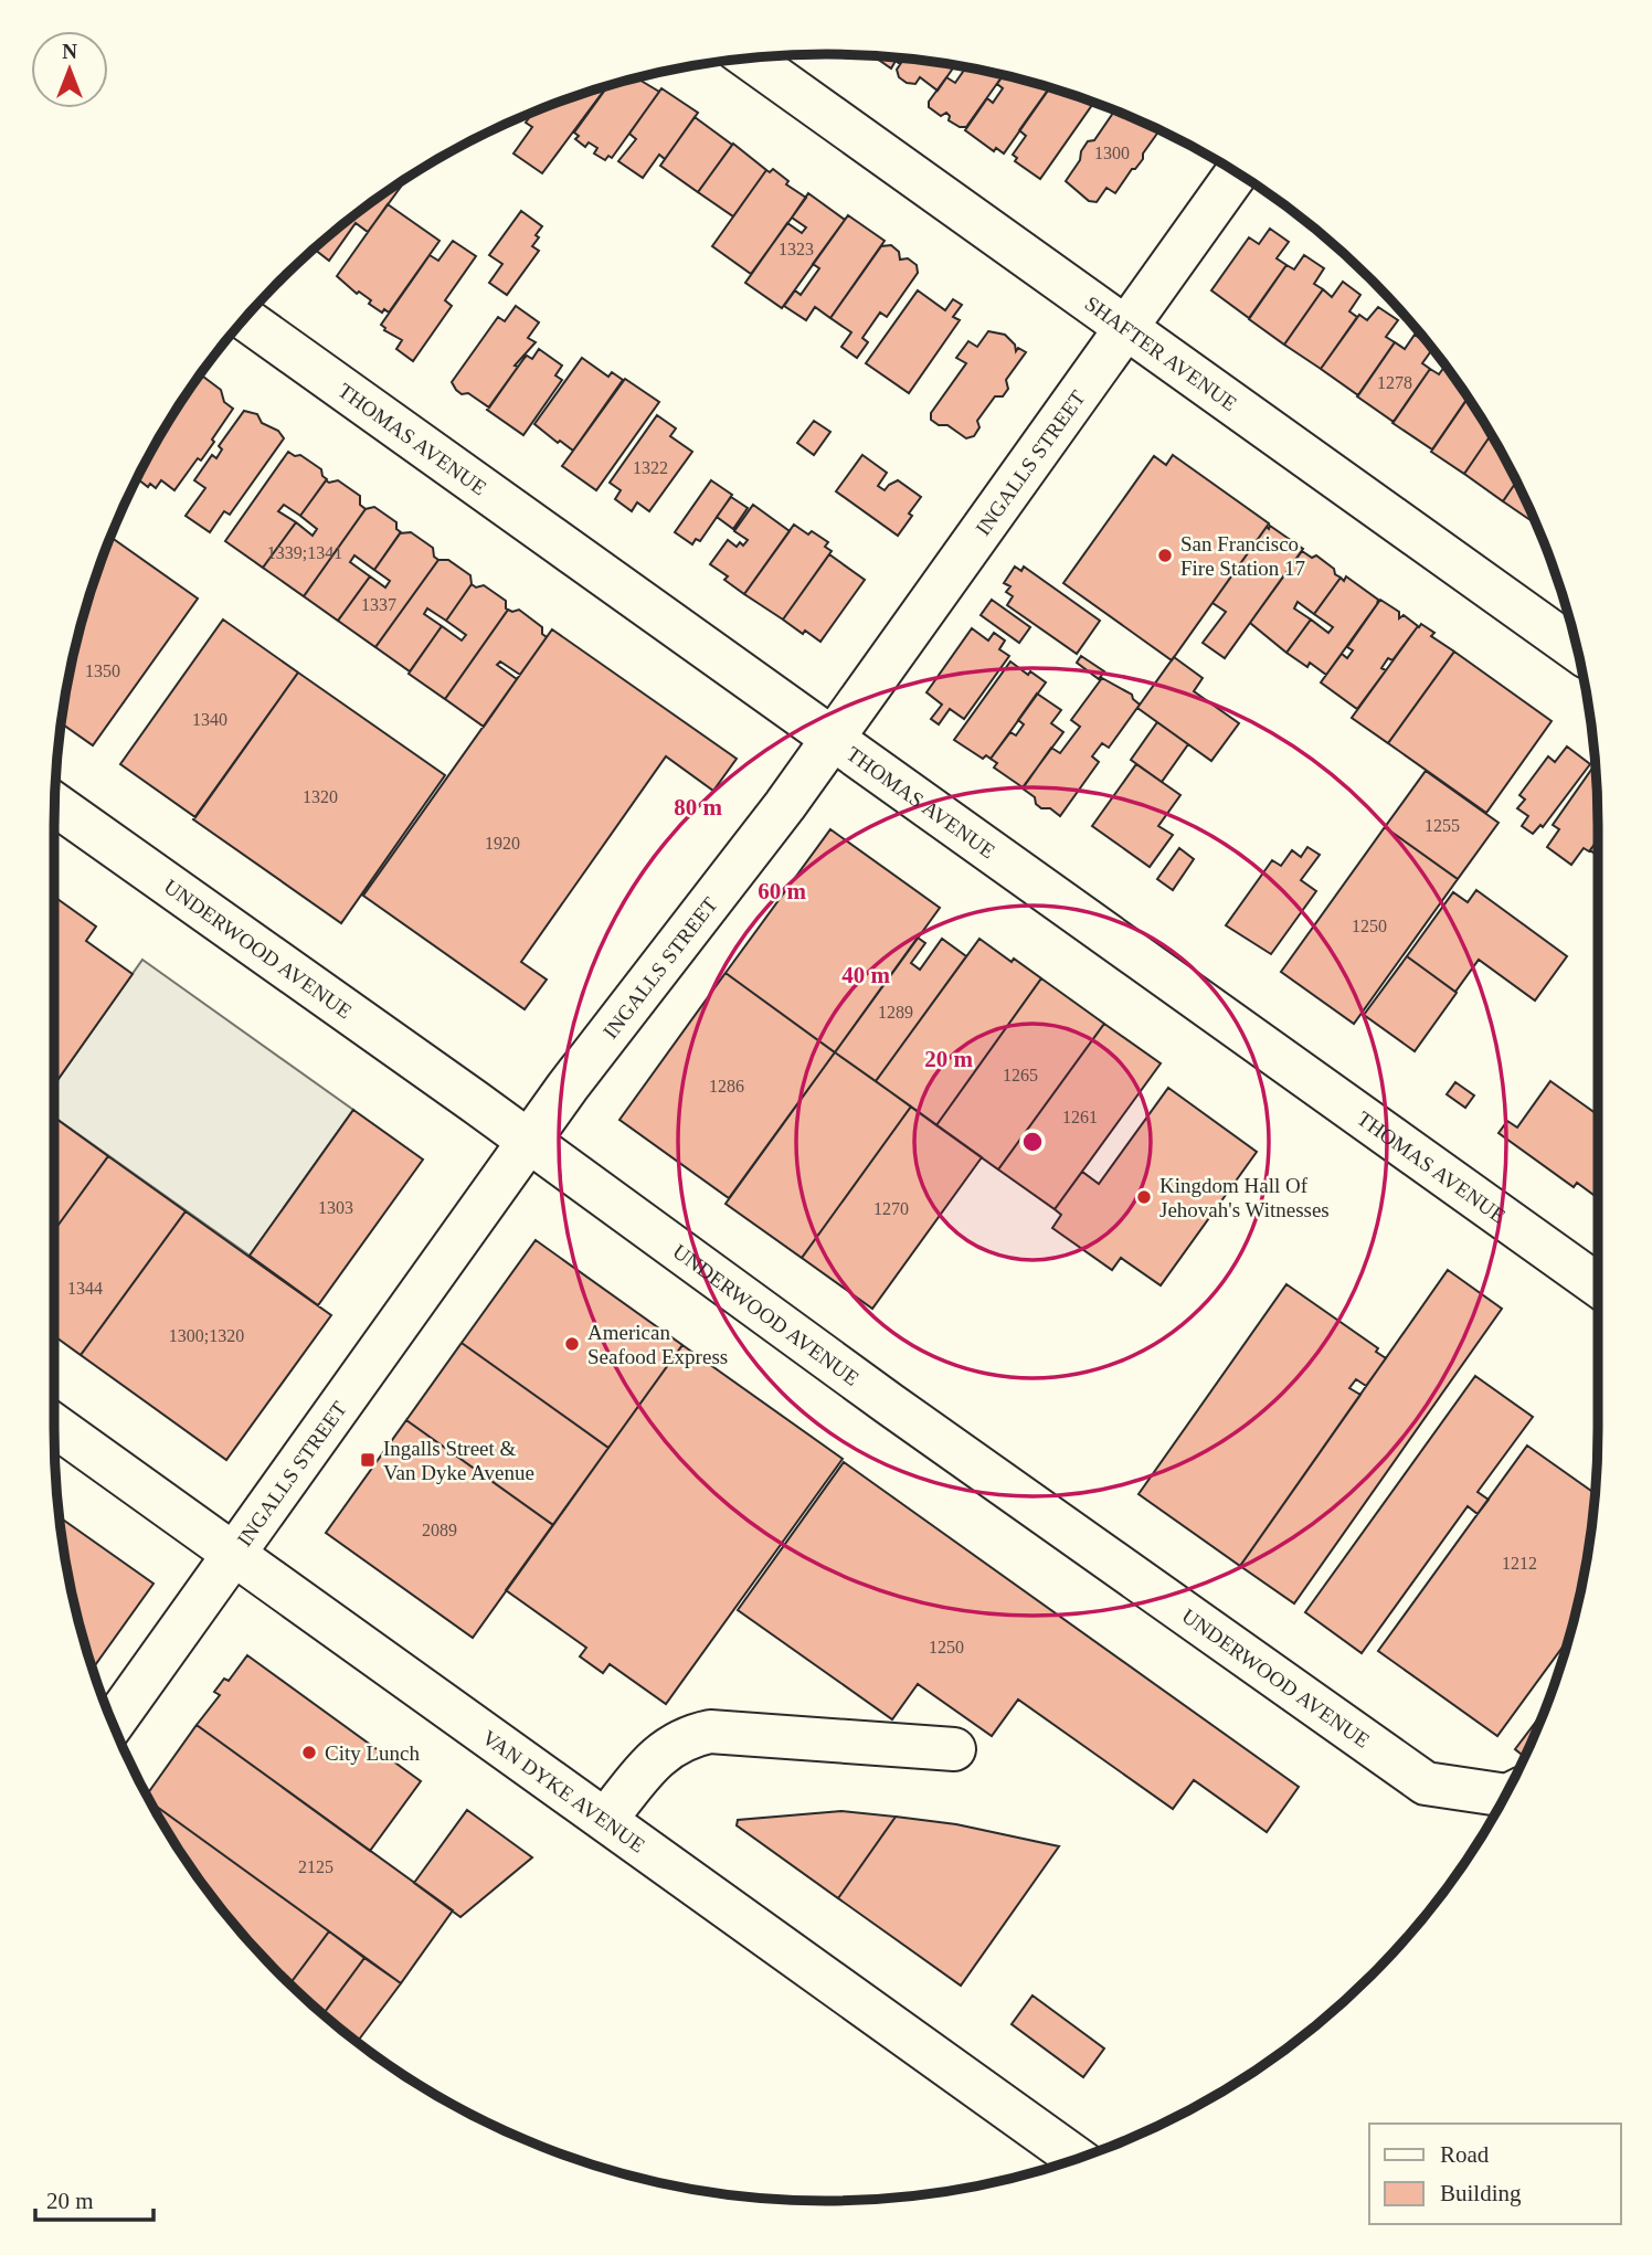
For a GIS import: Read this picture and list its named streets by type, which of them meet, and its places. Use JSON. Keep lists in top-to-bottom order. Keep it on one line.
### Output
{"streets":{"street":["SHAFTER AVENUE","THOMAS AVENUE","INGALLS STREET","UNDERWOOD AVENUE","VAN DYKE AVENUE"]},"crossings":[["SHAFTER AVENUE","INGALLS STREET"],["THOMAS AVENUE","INGALLS STREET"],["INGALLS STREET","UNDERWOOD AVENUE"],["INGALLS STREET","VAN DYKE AVENUE"]],"places":{"other":["San Francisco Fire Station 17","Kingdom Hall Of Jehovah's Witnesses","American Seafood Express","City Lunch"],"transit":["Ingalls Street & Van Dyke Avenue"]},"house_numbers":["1300","1323","1278","1322","1339;1341","1337","1350","1340","1320","1255","1920","1250","1289","1265","1286","1261","1303","1270","1344","1300;1320","2089","1212","1250","2125"],"legend":["Road","Building"],"scale_bar":"20 m","north":"top","rings":["80 m","60 m","40 m","20 m"]}
